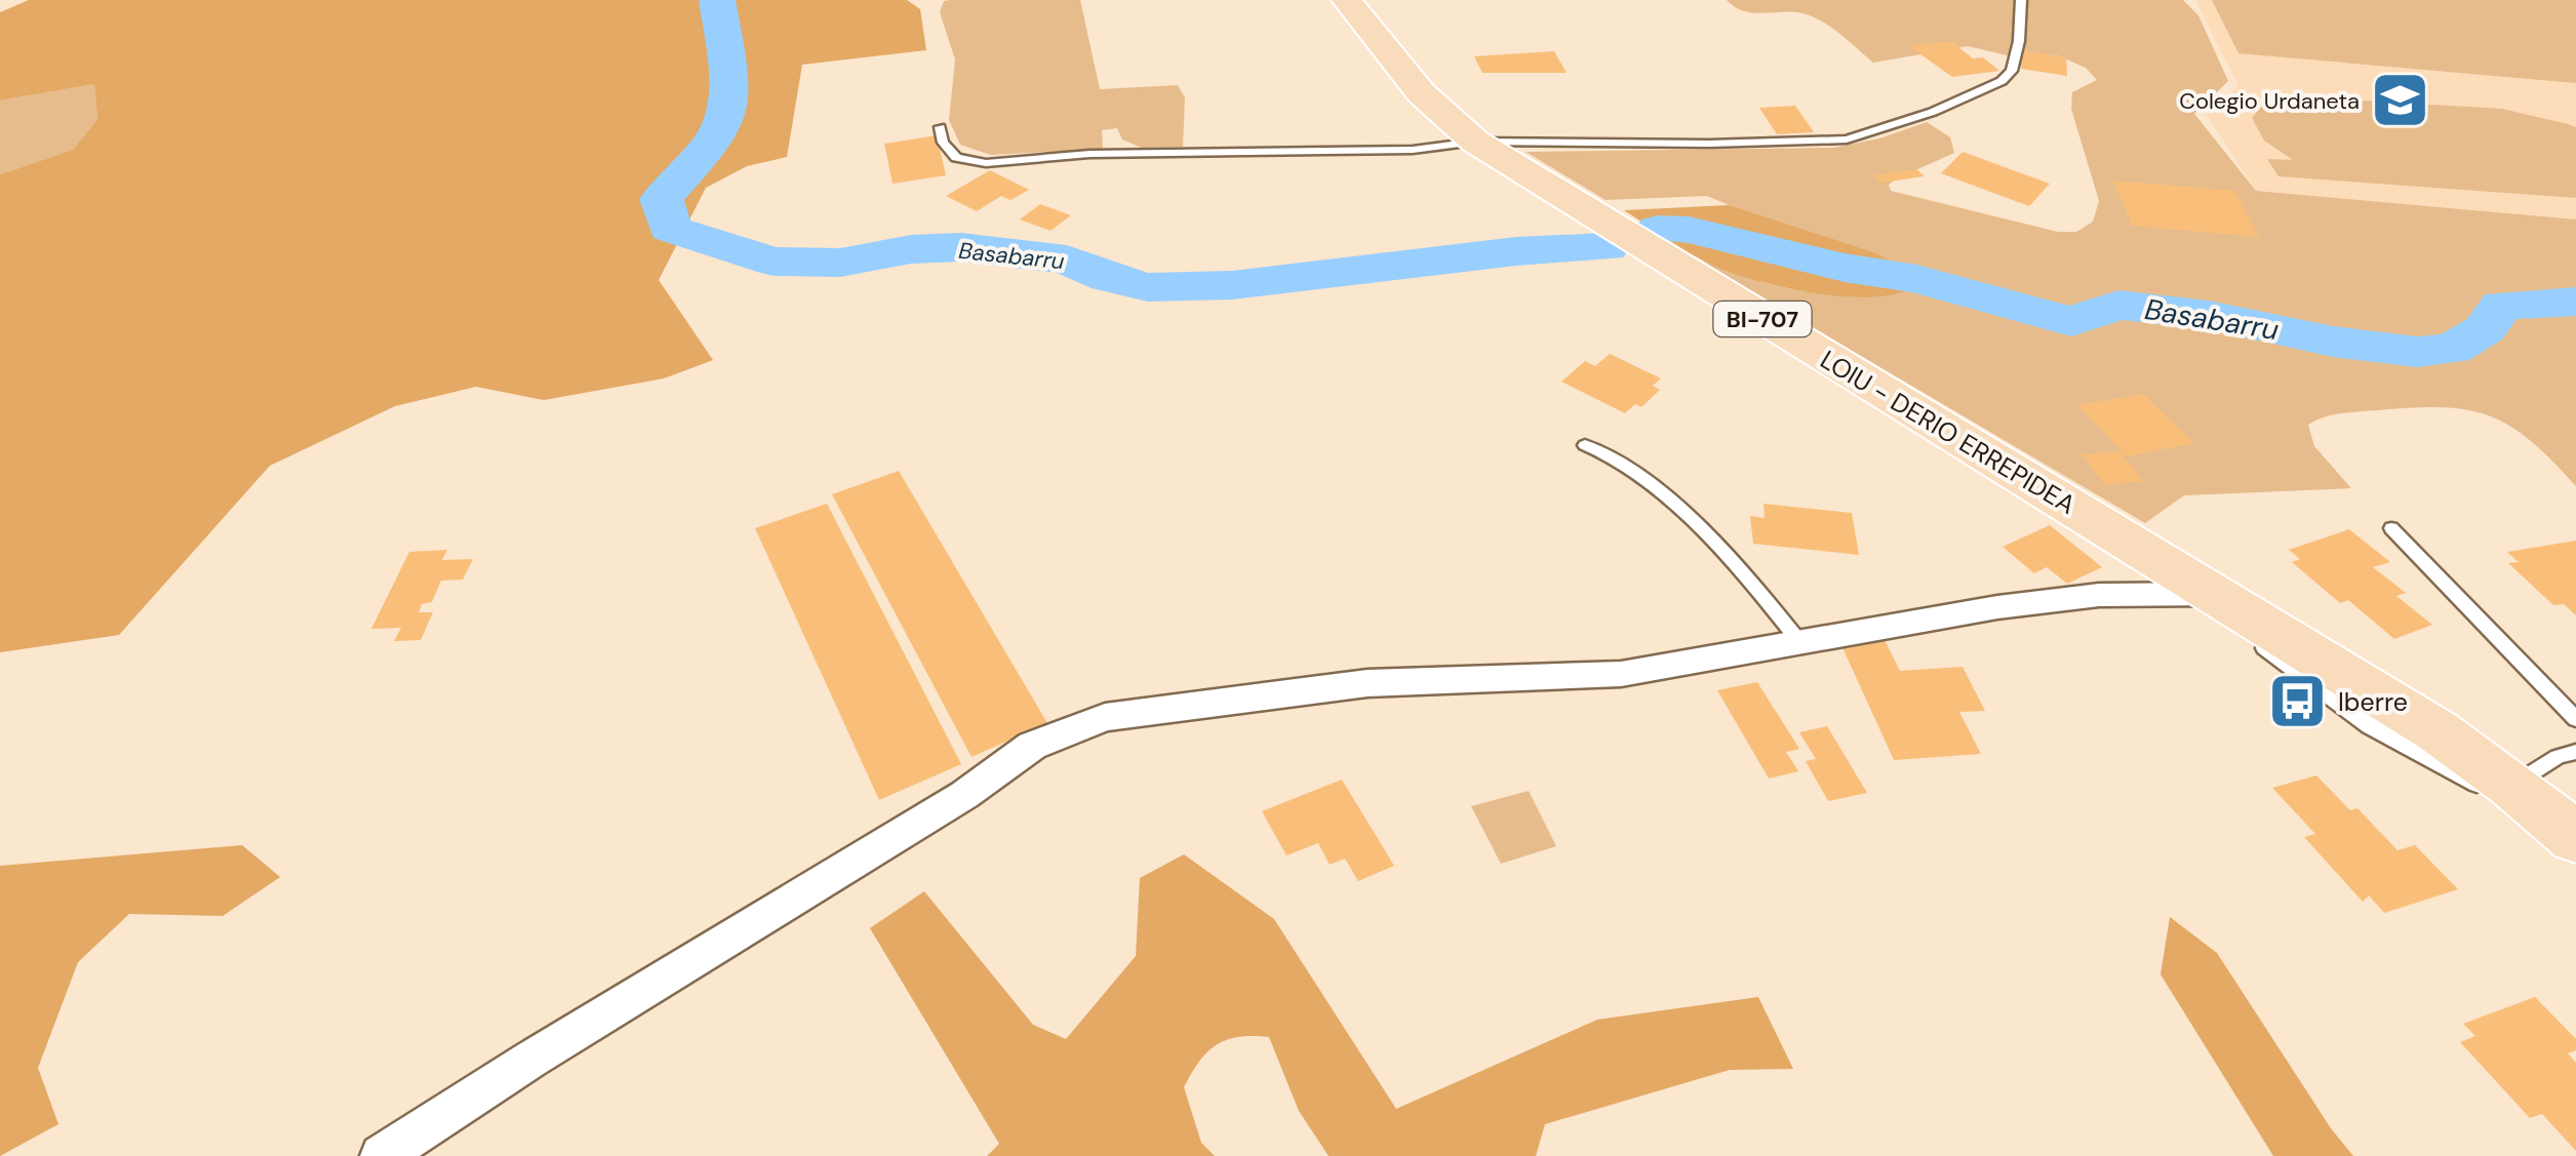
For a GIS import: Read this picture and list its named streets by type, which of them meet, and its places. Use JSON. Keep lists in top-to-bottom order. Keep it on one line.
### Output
{"streets":{"main road":["BI-707","LOIU - DERIO ERREPIDEA"]},"water":["Basabarru"],"places":{"school or university":["Colegio Urdaneta"],"bus stop":["Iberre"]}}
